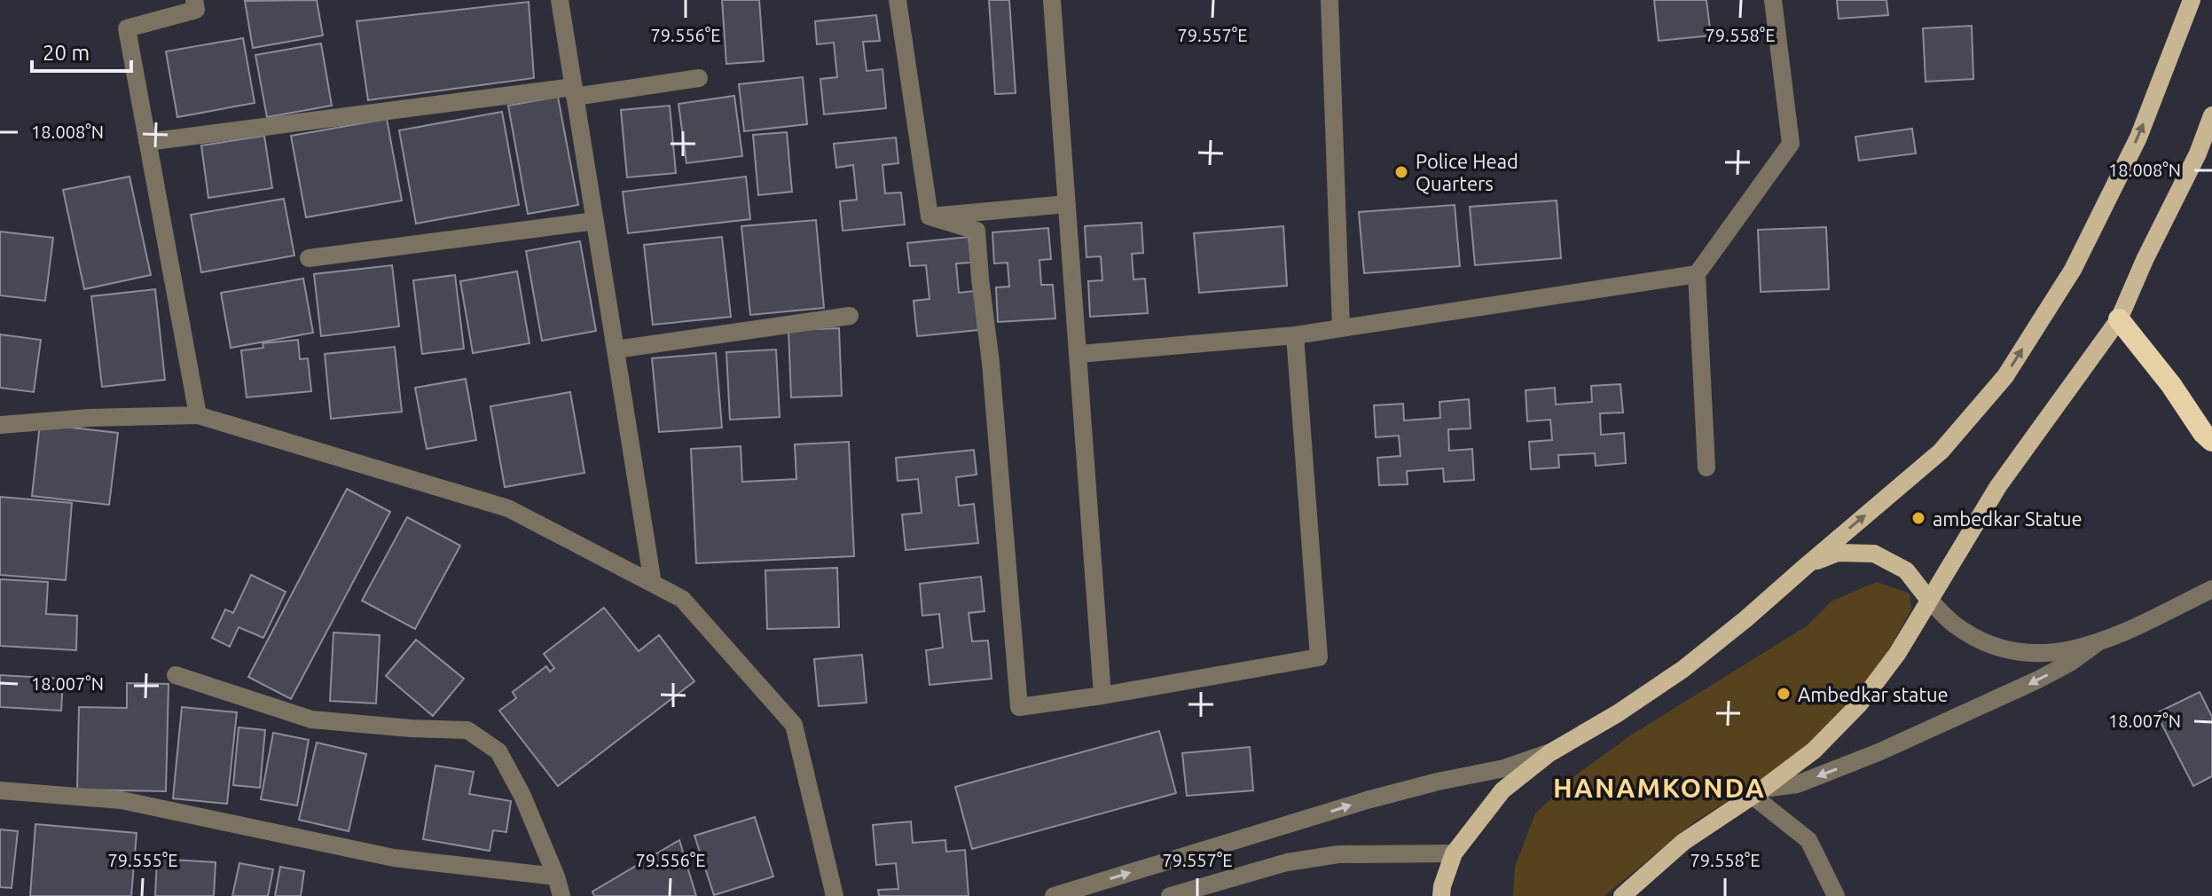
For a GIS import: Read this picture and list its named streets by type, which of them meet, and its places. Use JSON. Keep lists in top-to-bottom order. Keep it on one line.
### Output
{"districts":["HANAMKONDA"],"places":["Police Head Quarters","ambedkar Statue","Ambedkar statue"],"scale_bar":"20 m","coordinates":["79.556°E","79.557°E","79.558°E","18.008°N","18.007°N","79.555°E"]}
